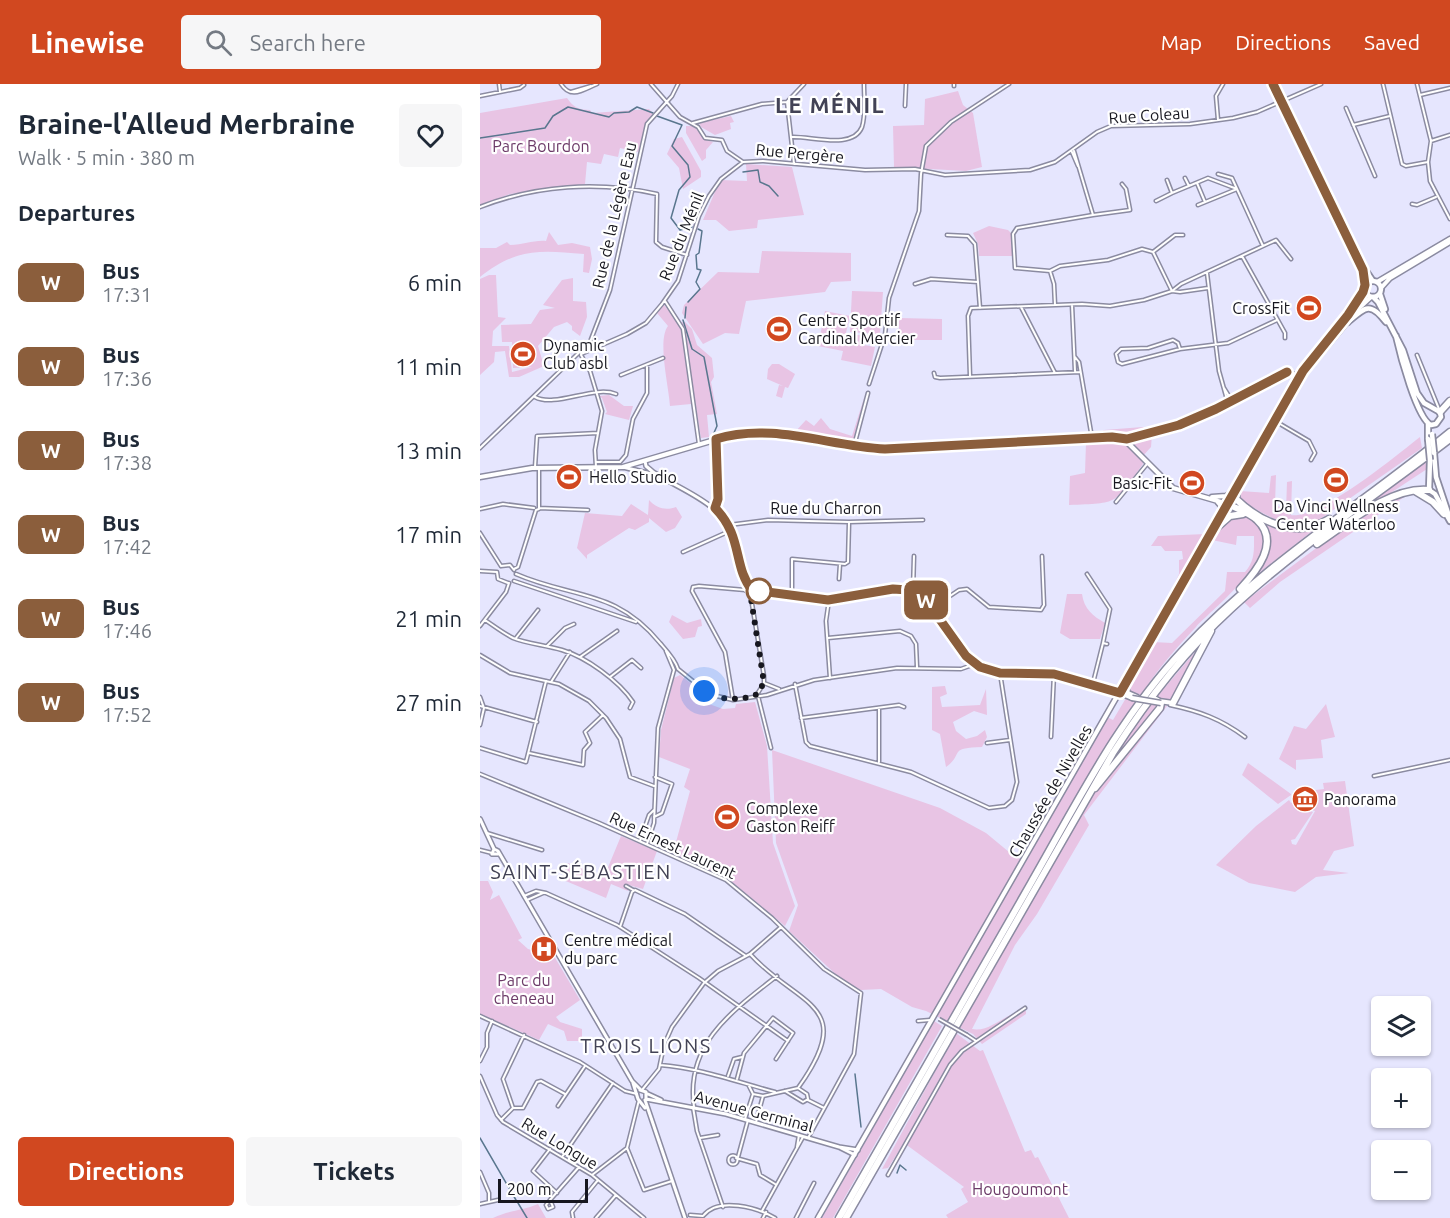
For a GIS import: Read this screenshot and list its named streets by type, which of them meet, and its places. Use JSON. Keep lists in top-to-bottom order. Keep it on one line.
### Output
{"streets":{"main road":["Chaussée de Nivelles"],"street":["Rue Coleau","Rue Pergère","Rue de la Légère Eau","Rue du Ménil","Rue du Charron","Rue Ernest Laurent","Avenue Germinal","Rue Longue"]},"crossings":[["Rue Coleau","Rue Pergère"],["Rue Pergère","Rue de la Légère Eau"],["Rue Pergère","Rue du Ménil"],["Rue de la Légère Eau","Rue du Ménil"],["Chaussée de Nivelles","Avenue Germinal"]],"districts":["LE MÉNIL","SAINT-SÉBASTIEN","TROIS LIONS"],"parks":["Parc Bourdon","Parc du cheneau","Hougoumont"],"places":{"sports":["CrossFit","Centre Sportif Cardinal Mercier","Dynamic Club asbl","Hello Studio","Da Vinci Wellness Center Waterloo","Basic-Fit","Complexe Gaston Reiff"],"museum":["Panorama"],"hospital":["Centre médical du parc"]},"lines":["bus line W"],"scale_bar":"200 m","page":{"header":"Linewise","search":"Search here","nav":["Map","Directions","Saved"],"heading":[["Braine-l'Alleud Merbraine","Walk · 5 min · 380 m"],"Departures"],"on_map":"W","list":[{"mark":"W","name":"Bus","note":"17:31","value":"6 min"},{"mark":"W","name":"Bus","note":"17:36","value":"11 min"},{"mark":"W","name":"Bus","note":"17:38","value":"13 min"},{"mark":"W","name":"Bus","note":"17:42","value":"17 min"},{"mark":"W","name":"Bus","note":"17:46","value":"21 min"},{"mark":"W","name":"Bus","note":"17:52","value":"27 min"}],"map_buttons":["+","−"],"buttons":["Directions","Tickets"],"scale":"200 m"}}
